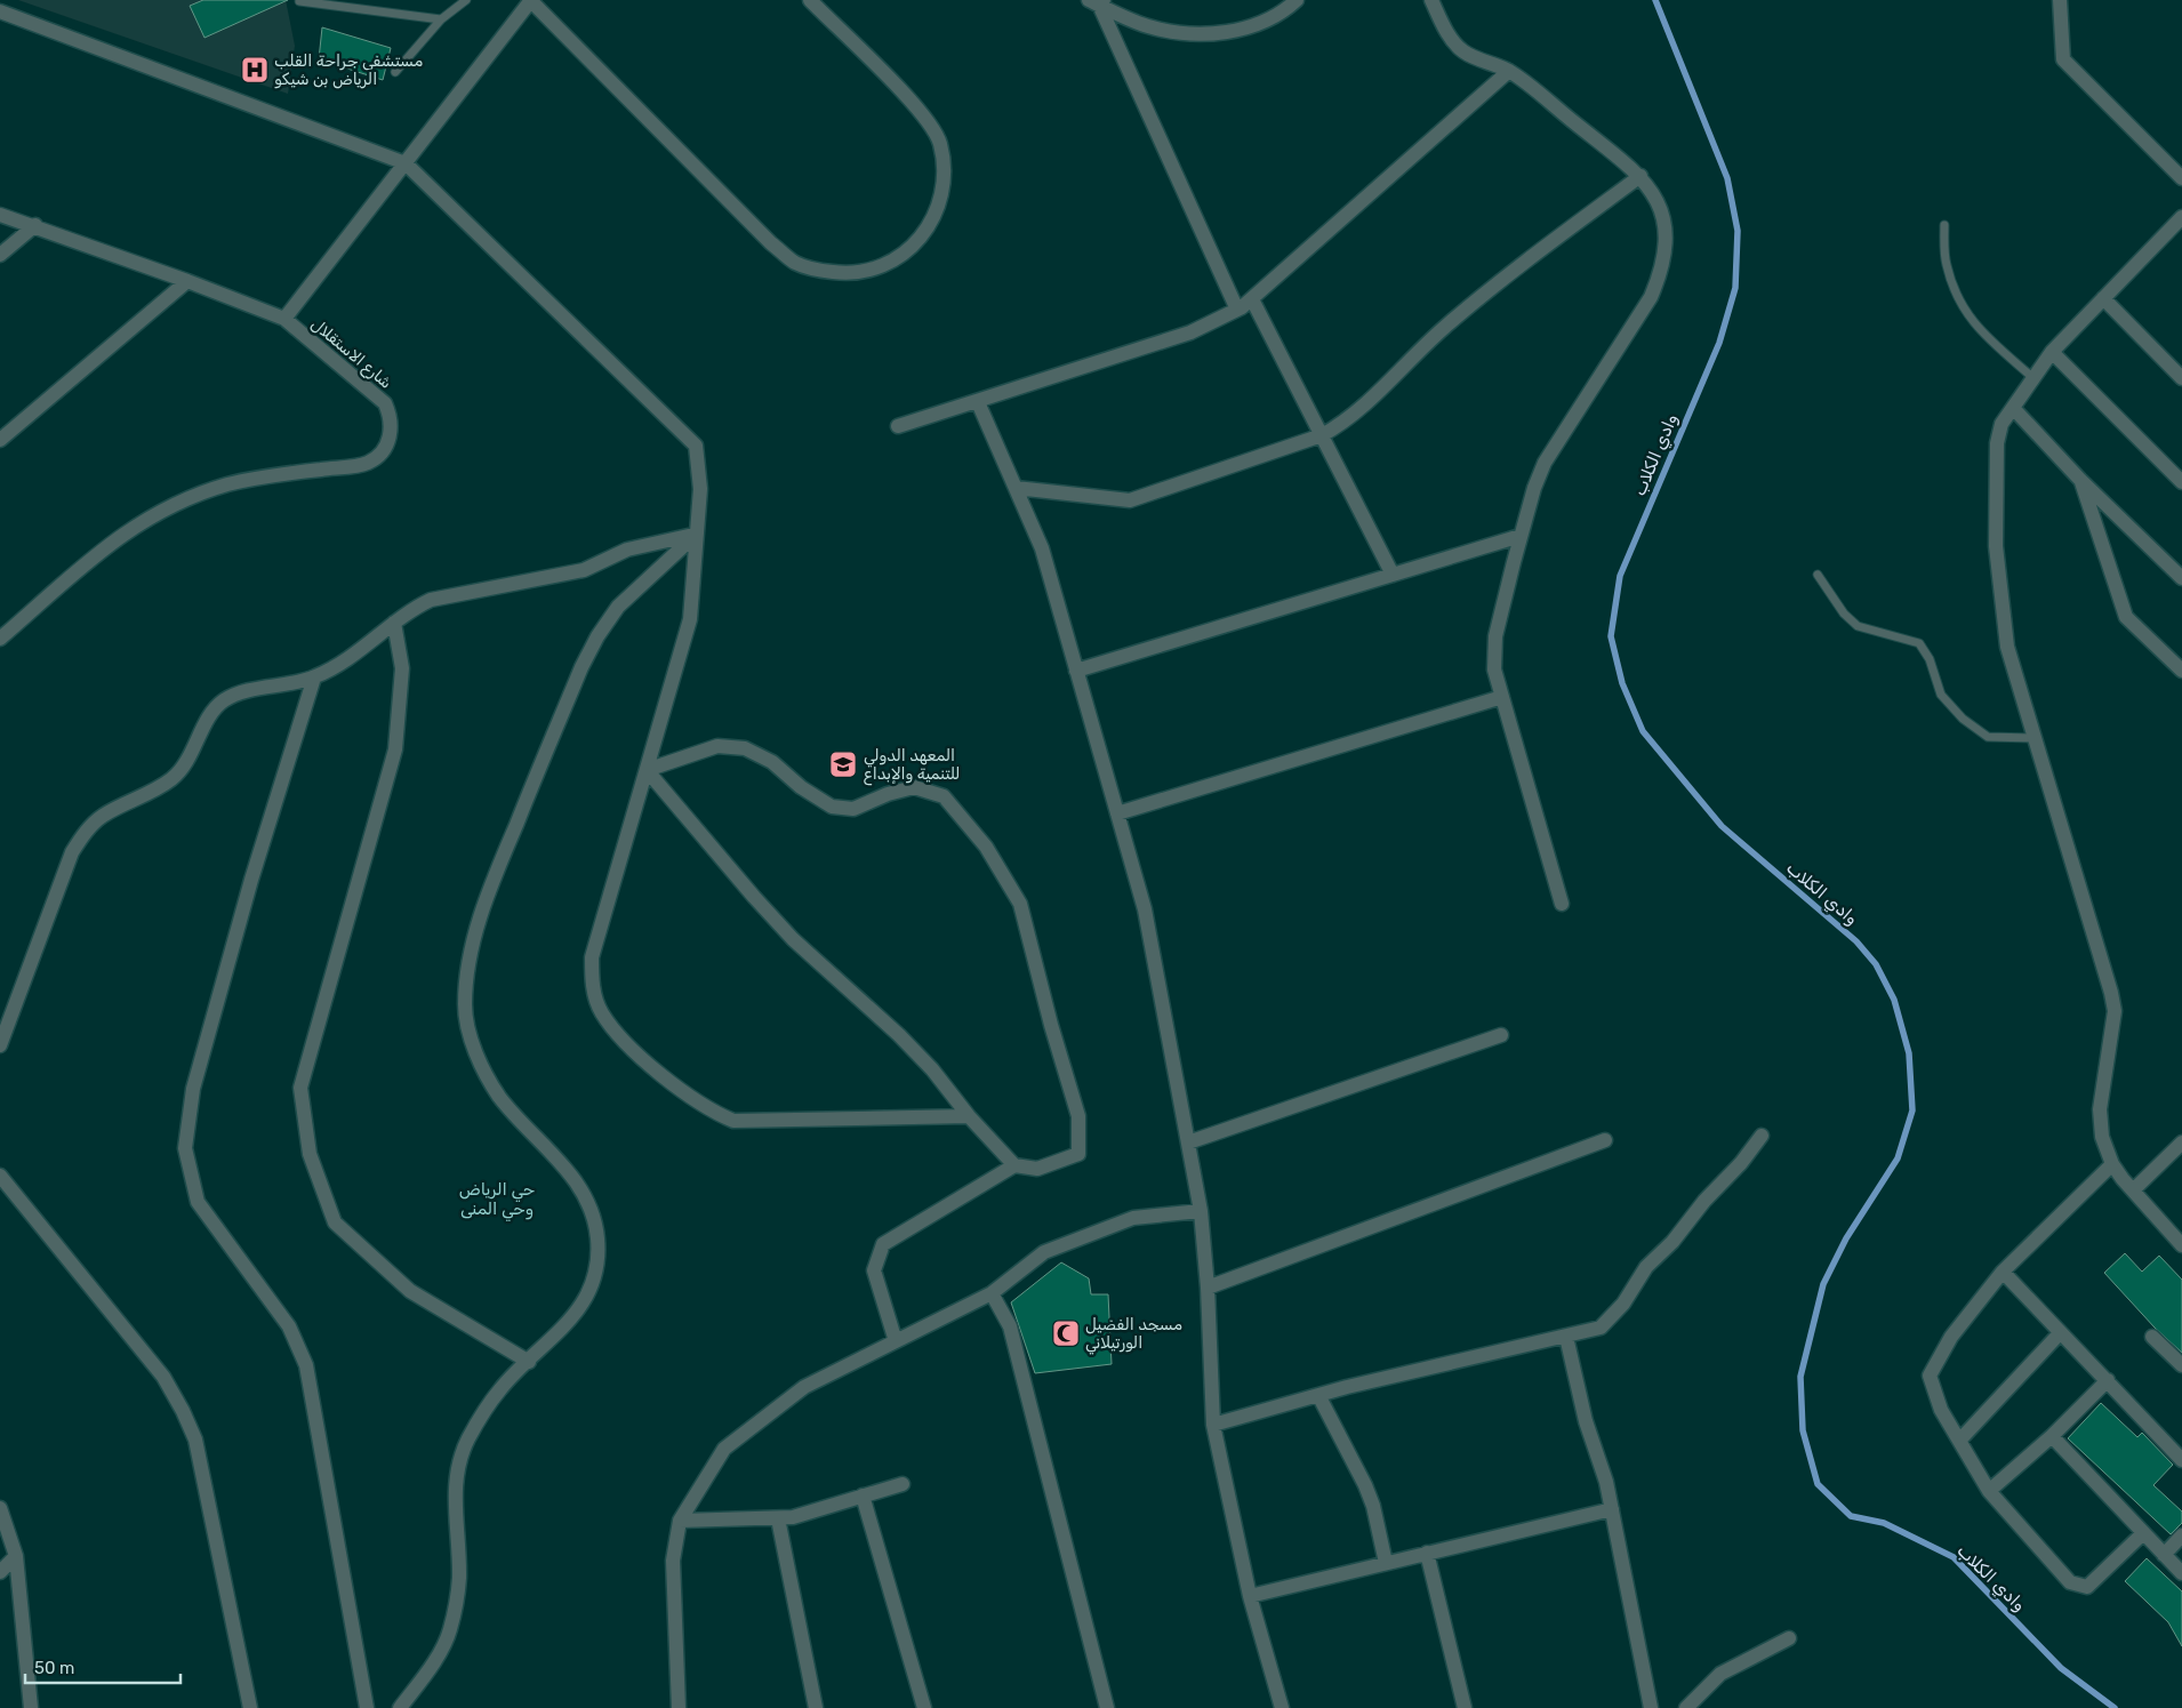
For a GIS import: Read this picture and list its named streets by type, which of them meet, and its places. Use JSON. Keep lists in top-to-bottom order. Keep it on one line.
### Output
{"streets":{"street":["شارع الاستقلال"]},"districts":["حي الرياض وحي المنى"],"water":["وادي الكلاب"],"places":{"hospital":["مستشفى جراحة القلب الرياض بن شيكو"],"school or university":["المعهد الدولي للتنمية والإبداع"],"mosque":["مسجد الفضيل الورتيلاني"]},"scale_bar":"50 m"}
